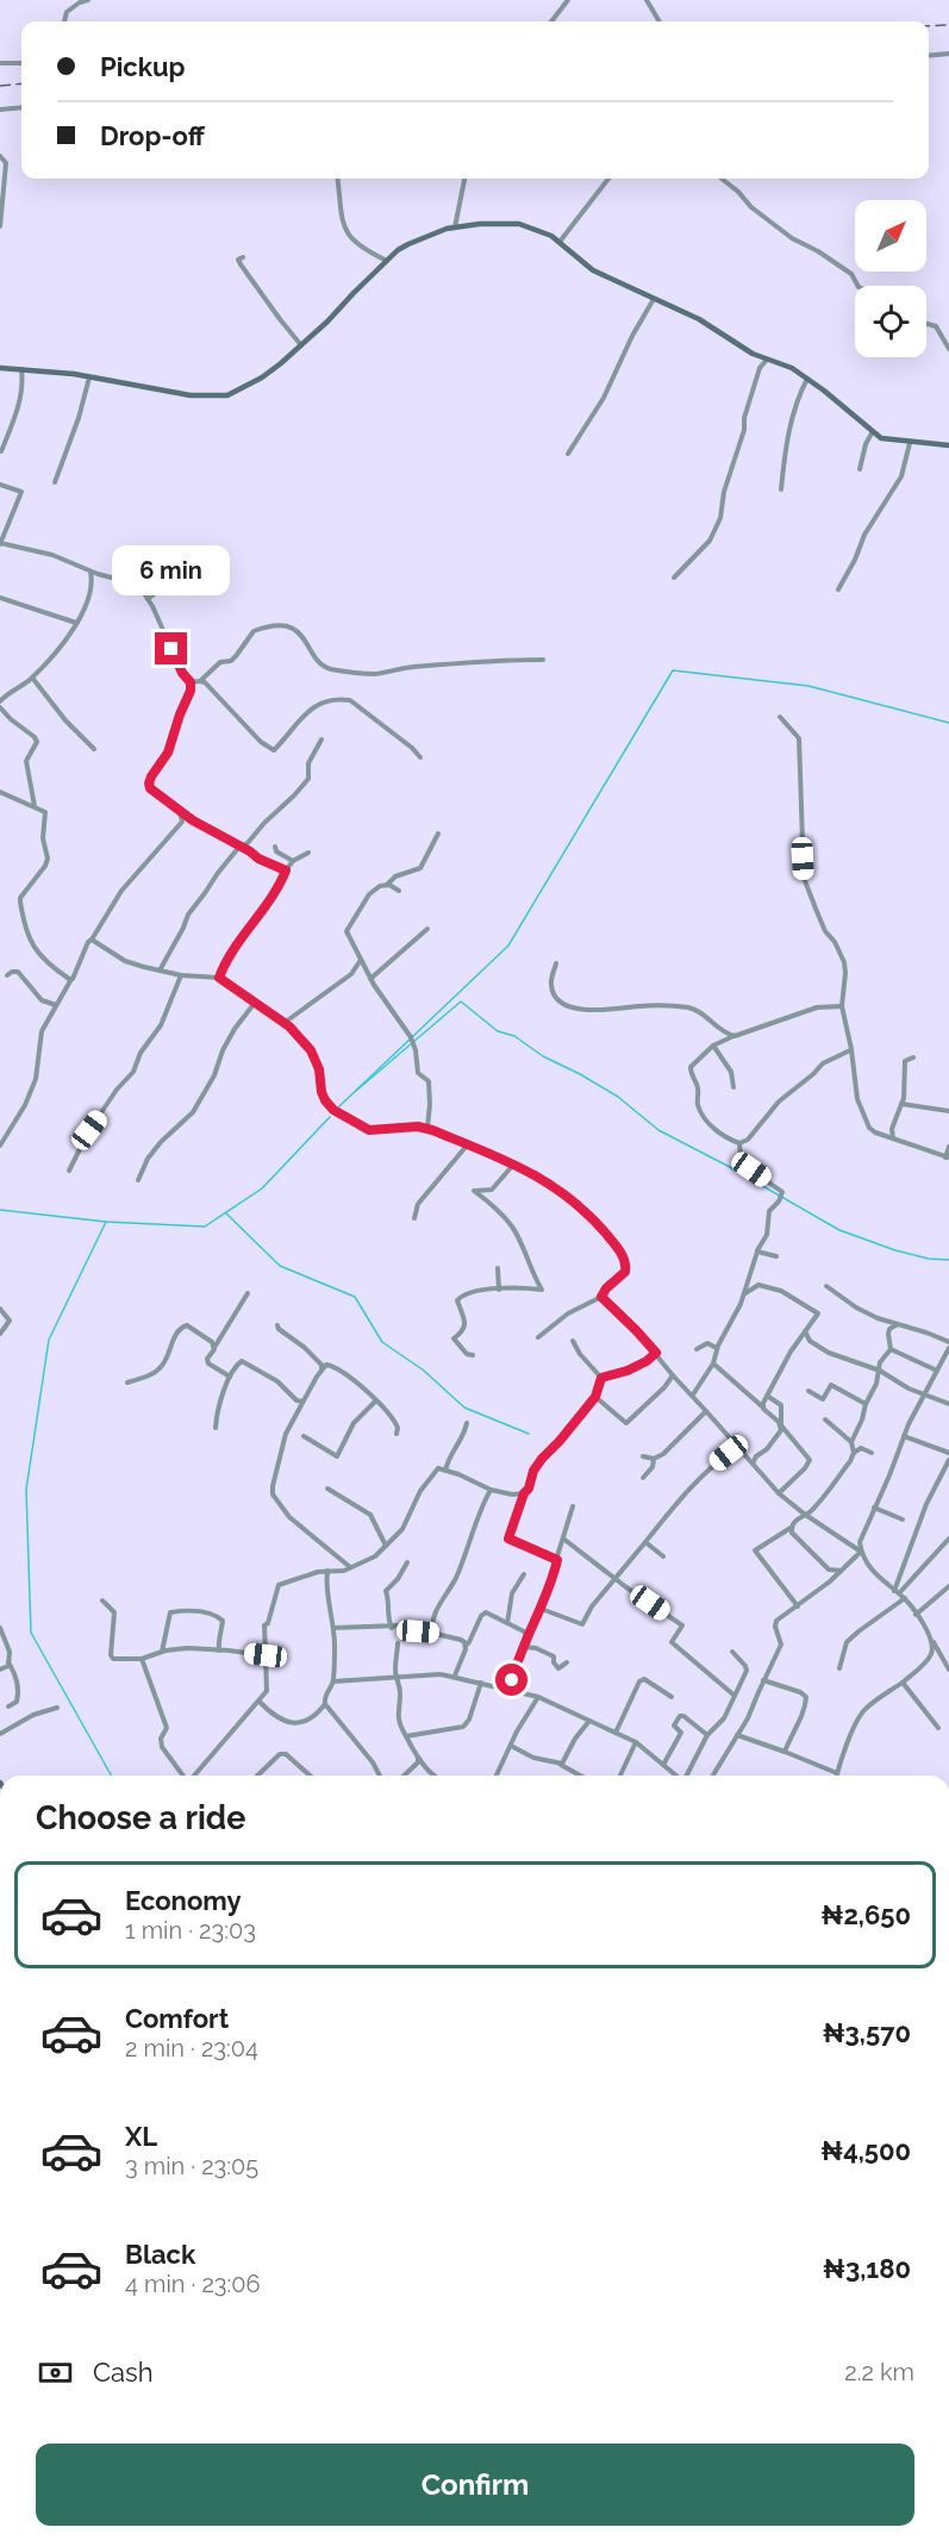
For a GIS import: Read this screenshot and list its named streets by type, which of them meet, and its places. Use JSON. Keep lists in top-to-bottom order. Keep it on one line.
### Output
{"north":"top right","page":{"banner":["Pickup","Drop-off"],"bubble":"6 min","heading":"Choose a ride","list":[{"name":"Economy","note":"1 min · 23:03","value":"₦2,650"},{"name":"Comfort","note":"2 min · 23:04","value":"₦3,570"},{"name":"XL","note":"3 min · 23:05","value":"₦4,500"},{"name":"Black","note":"4 min · 23:06","value":"₦3,180"}],"pay":["Cash","2.2 km"],"buttons":"Confirm"}}
